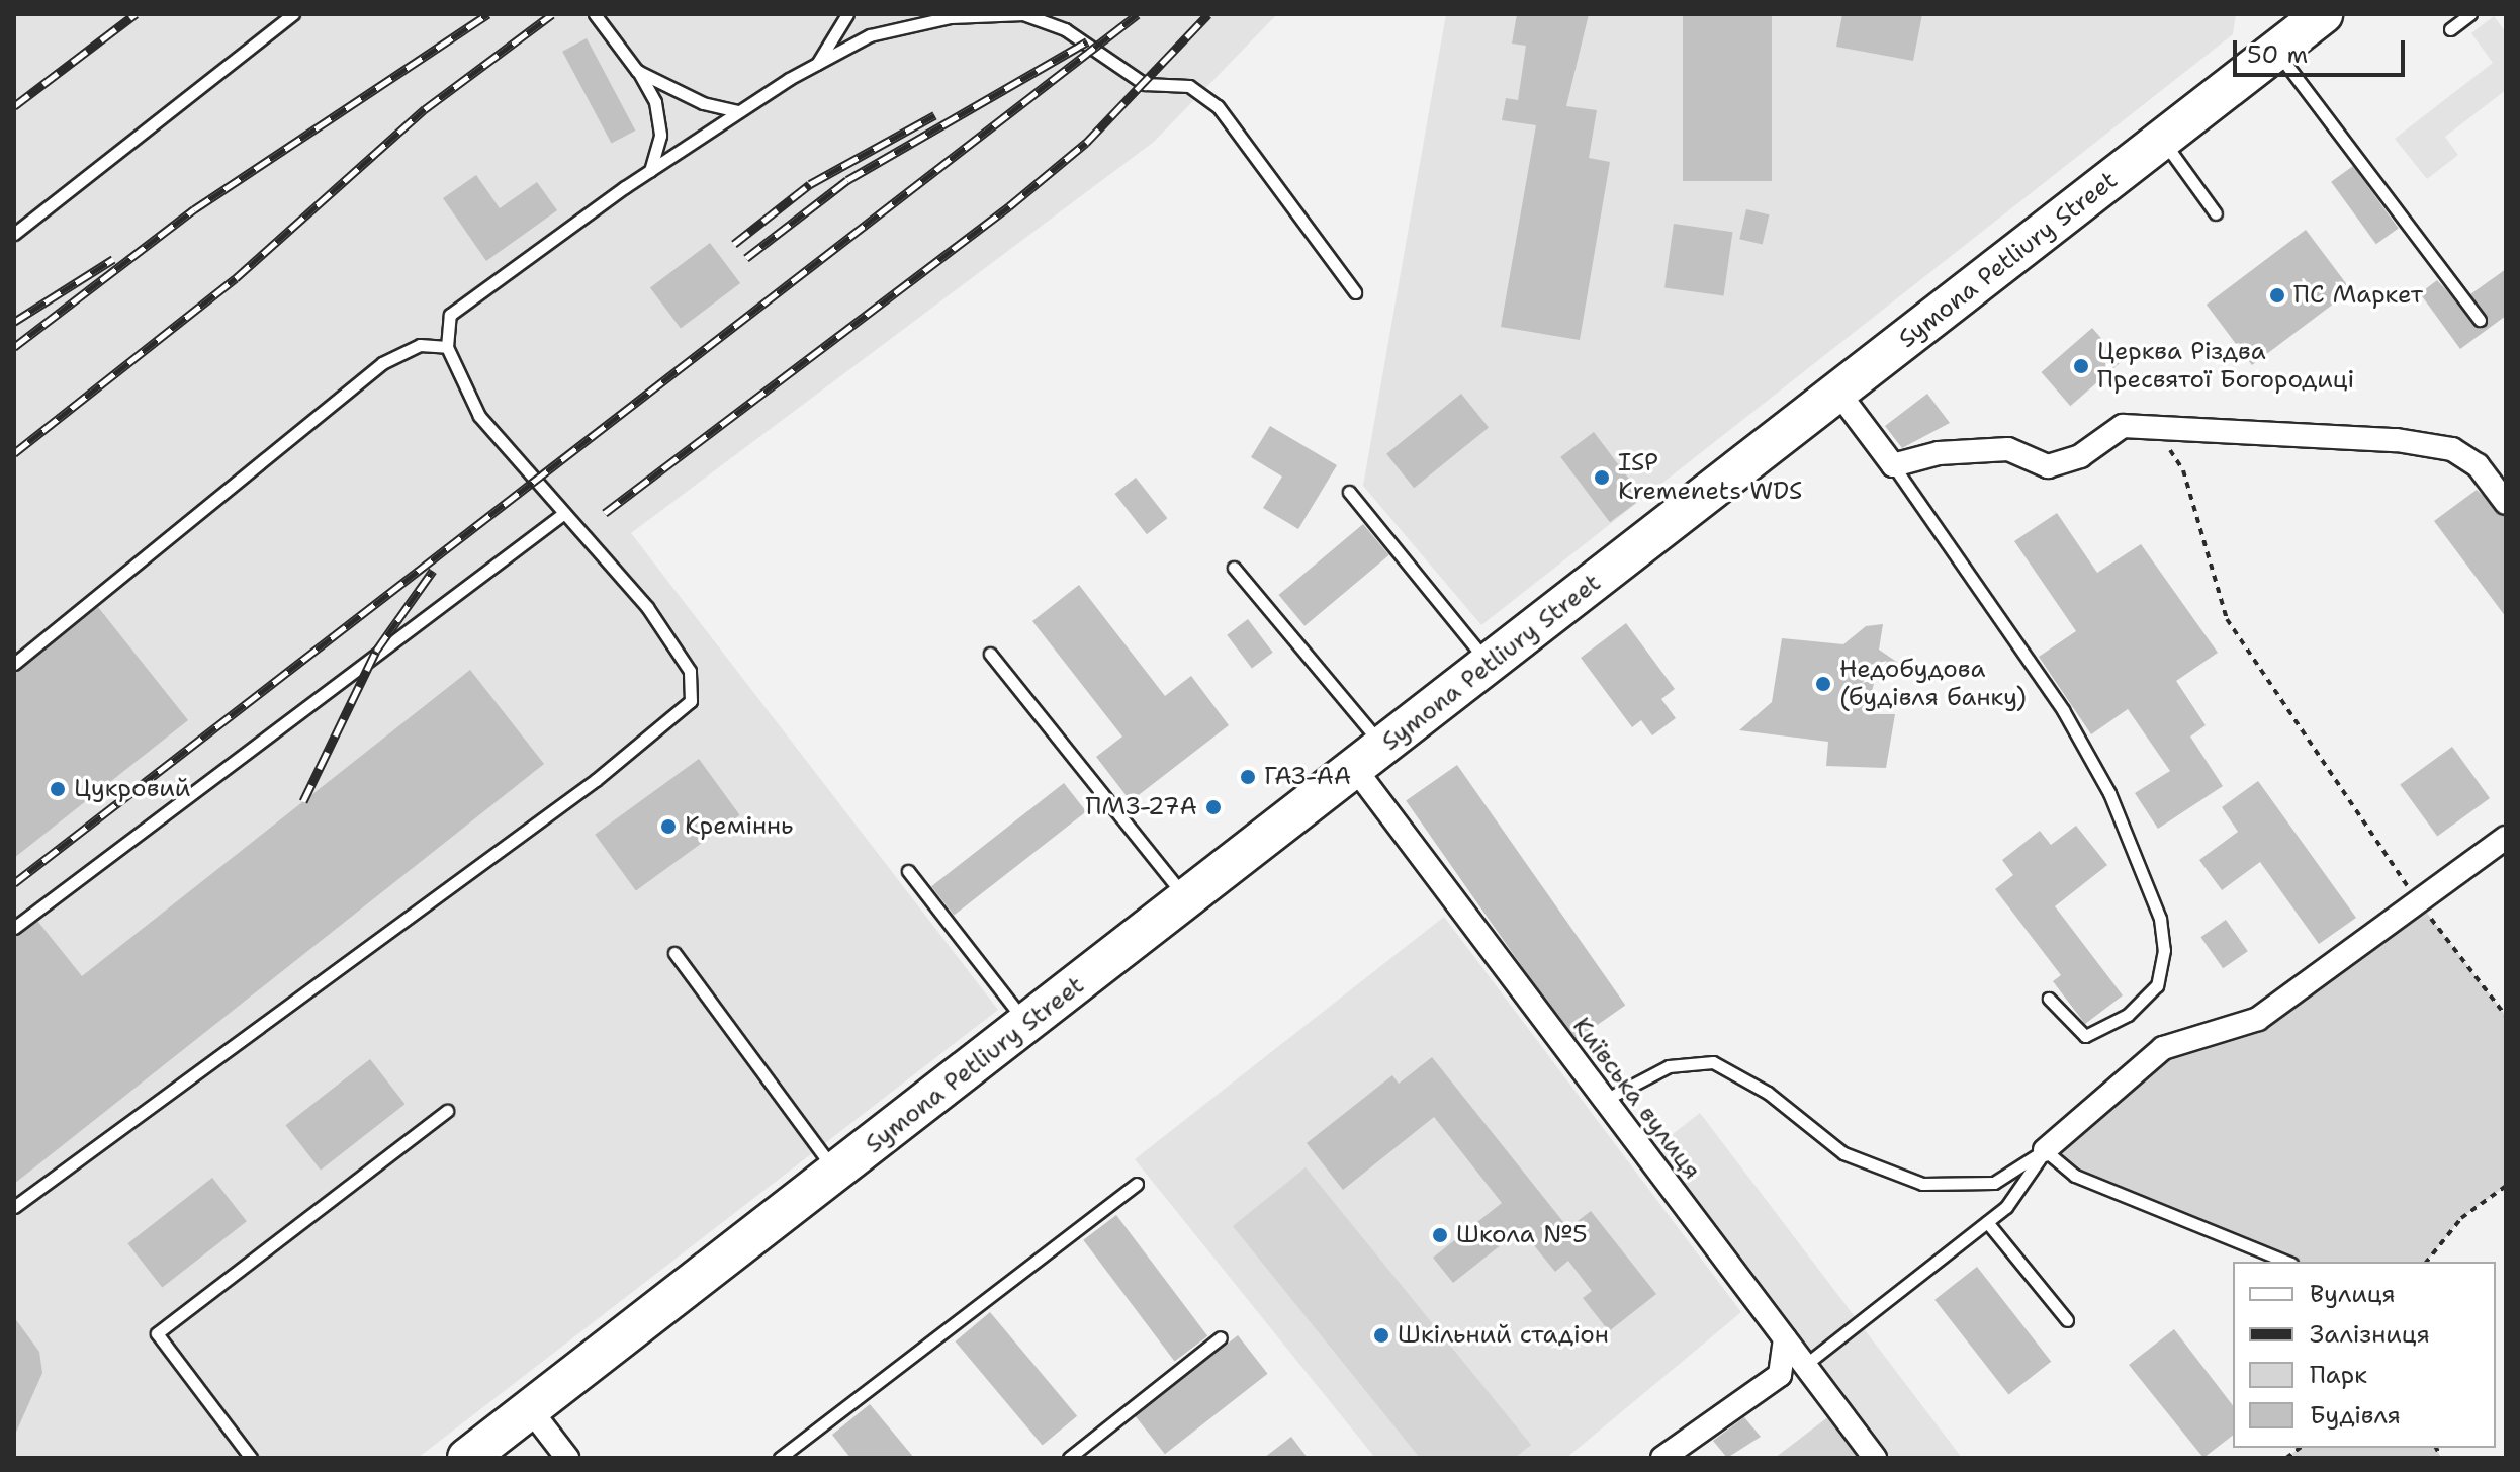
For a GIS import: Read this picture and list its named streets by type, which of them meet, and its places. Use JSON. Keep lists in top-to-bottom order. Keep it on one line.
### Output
{"streets":{"highway":["Symona Petliury Street"],"street":["Київська вулиця"]},"crossings":[["Symona Petliury Street","Київська вулиця"]],"places":["ПС Маркет","Церква Різдва Пресвятої Богородиці","ISP Kremenets WDS","Недобудова (будівля банку)","ГАЗ-АА","Цукровий","ПМЗ-27А","Креміннь","Школа №5","Шкільний стадіон"],"legend":["Вулиця","Залізниця","Парк","Будівля"],"scale_bar":"50 m"}
